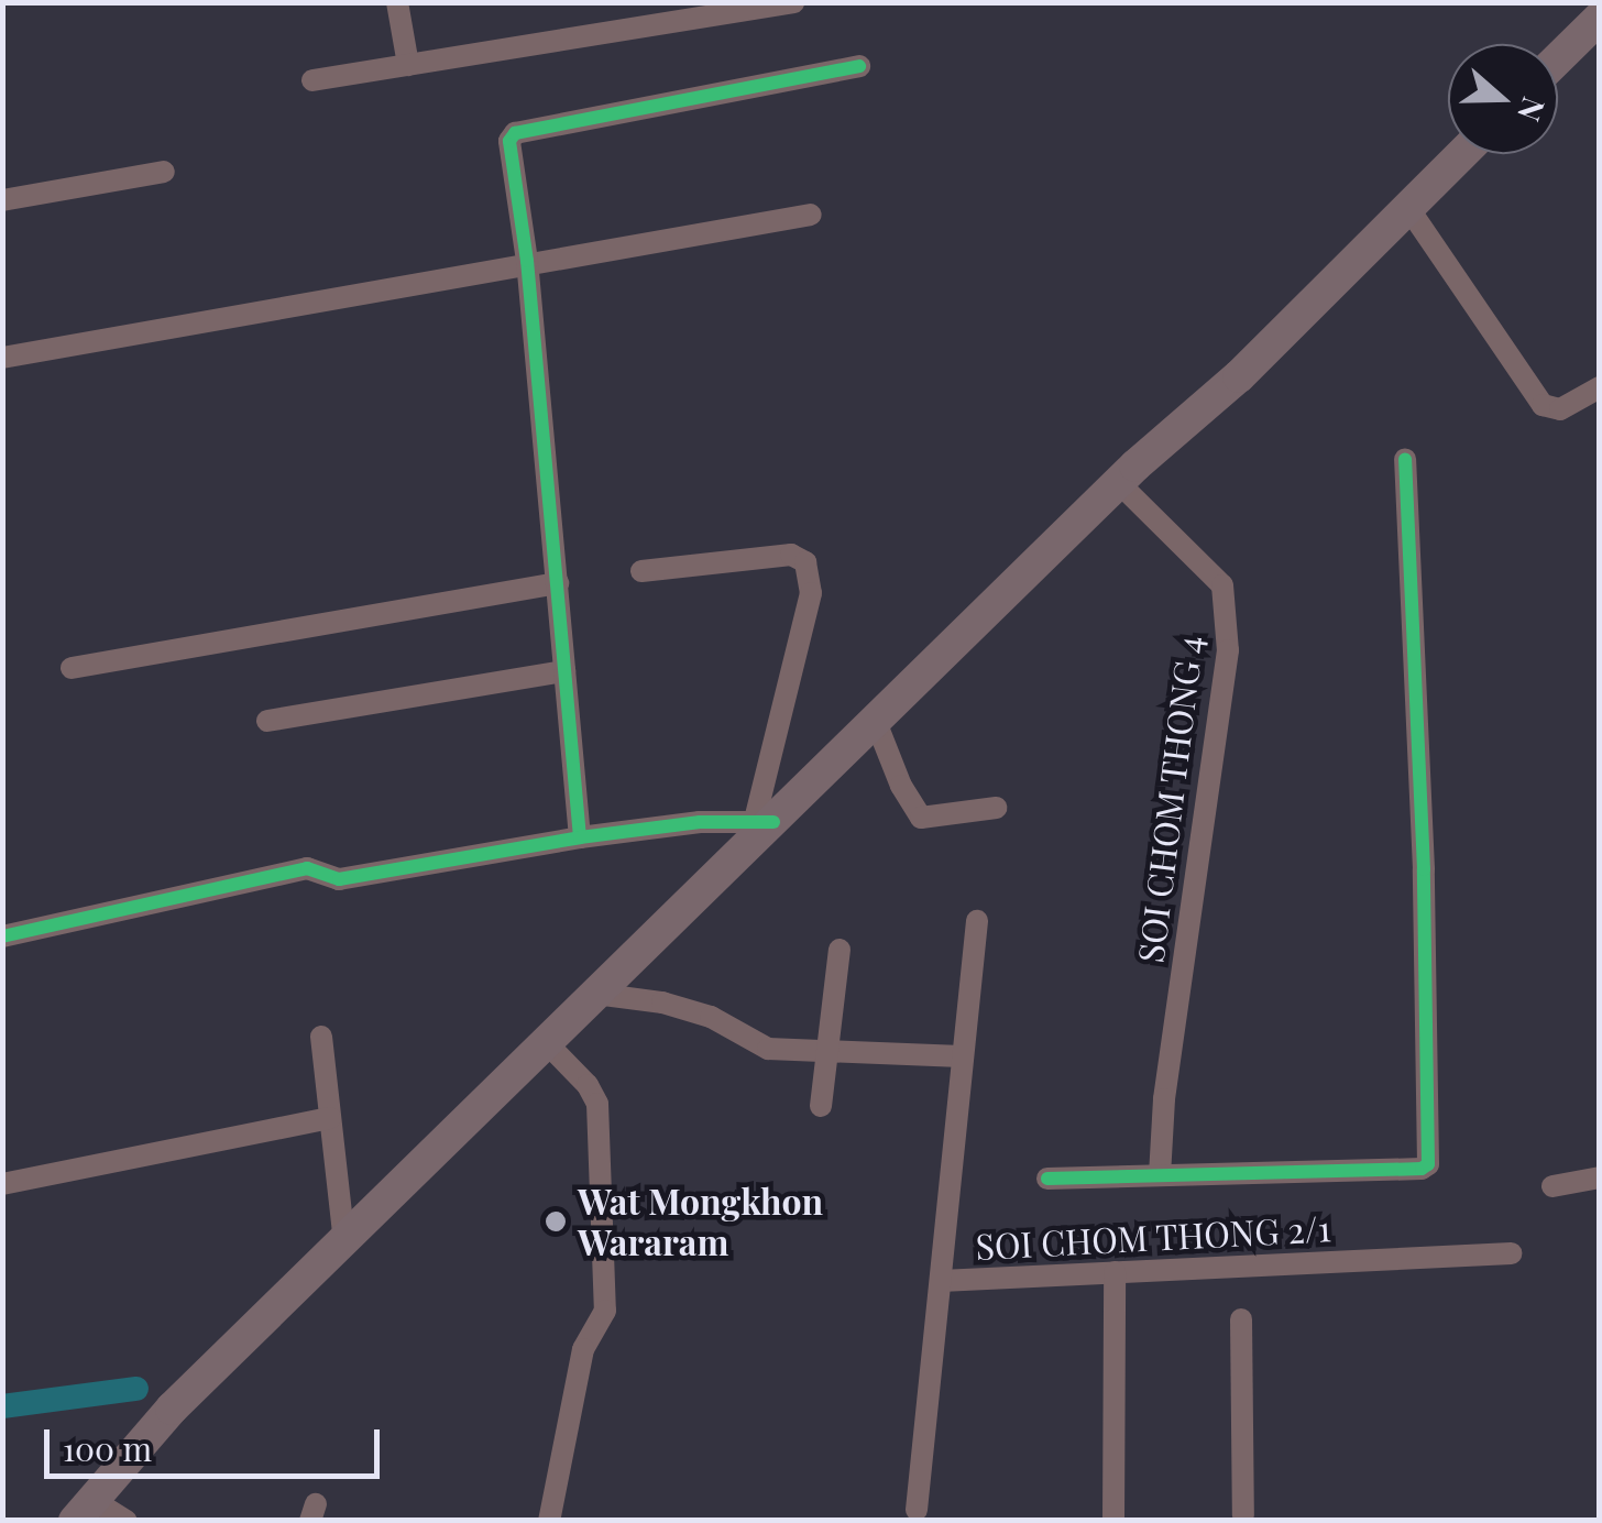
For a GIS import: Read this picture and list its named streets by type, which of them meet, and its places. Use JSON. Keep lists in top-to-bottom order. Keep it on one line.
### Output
{"streets":{"street":["SOI CHOM THONG 4","SOI CHOM THONG 2/1"]},"places":["Wat Mongkhon Wararam"],"scale_bar":"100 m","north":"right"}
